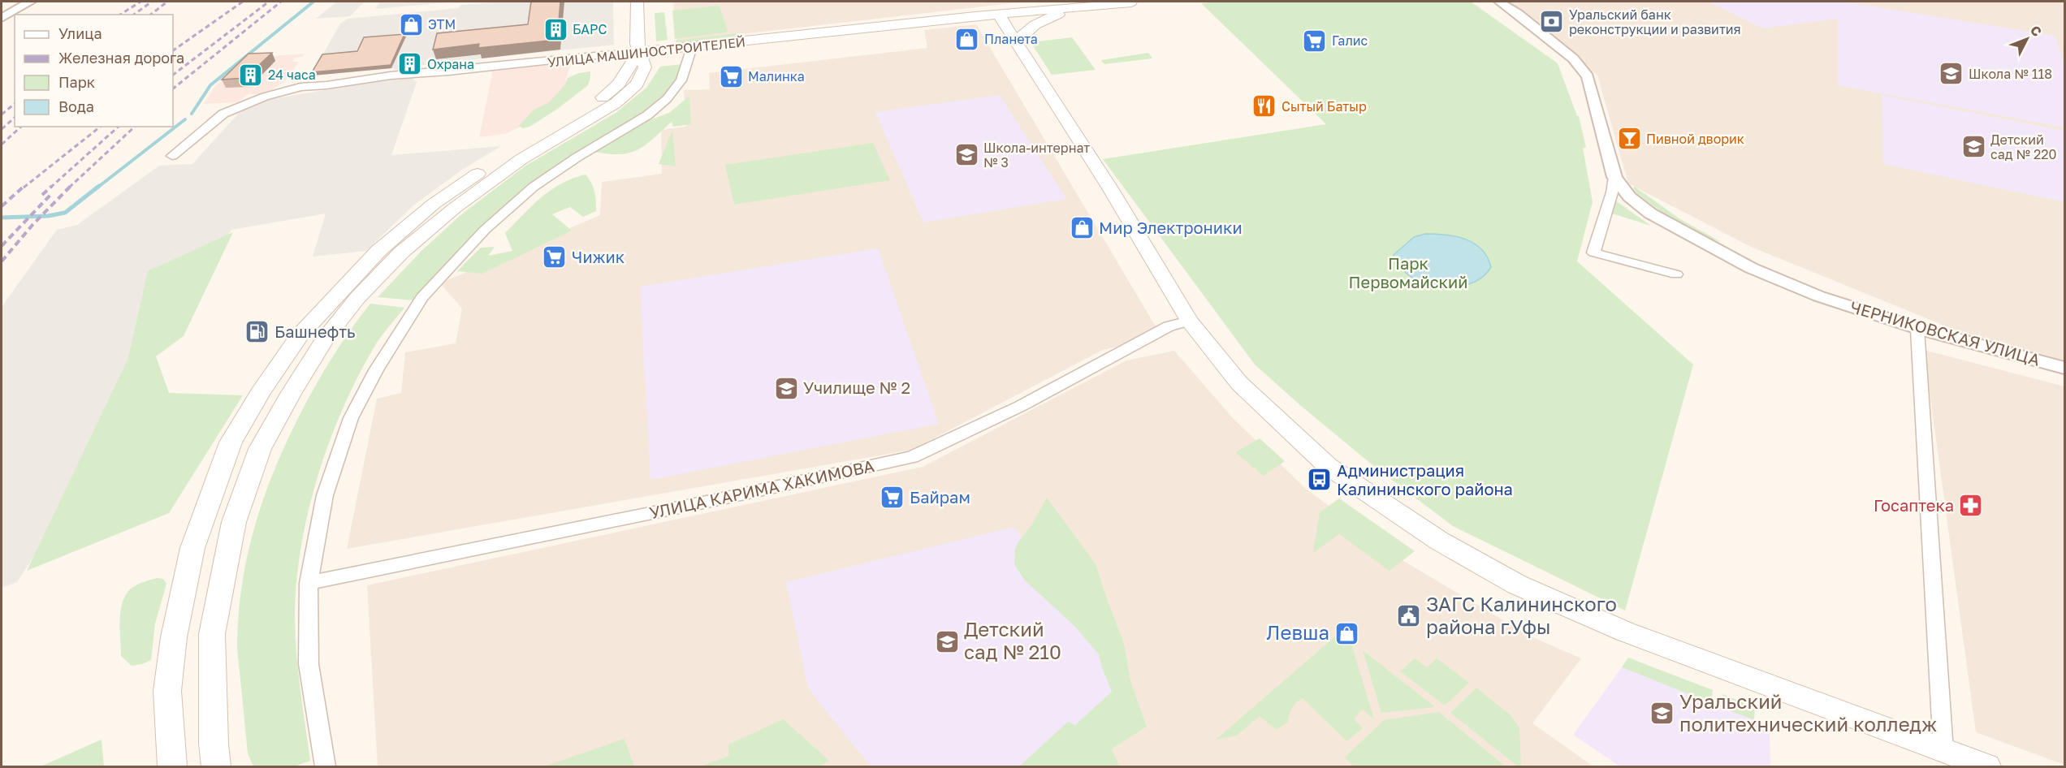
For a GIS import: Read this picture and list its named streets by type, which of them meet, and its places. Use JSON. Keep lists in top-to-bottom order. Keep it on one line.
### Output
{"streets":{"main road":["УЛИЦА МАШИНОСТРОИТЕЛЕЙ"],"street":["ЧЕРНИКОВСКАЯ УЛИЦА","УЛИЦА КАРИМА ХАКИМОВА"]},"parks":["Парк Первомайский"],"places":{"bank":["Уральский банк реконструкции и развития"],"shop":["ЭТМ","Планета","Мир Электроники","Левша"],"building":["БАРС","Охрана","24 часа"],"supermarket":["Галис","Малинка","Чижик","Байрам"],"school or university":["Школа № 118","Детский сад № 220","Школа-интернат № 3","Училище № 2","Детский сад № 210","Уральский политехнический колледж"],"restaurant":["Сытый Батыр"],"bar":["Пивной дворик"],"fuel station":["Башнефть"],"bus stop":["Администрация Калининского района"],"pharmacy":["Госаптека"],"public building":["ЗАГС Калининского района г.Уфы"]},"legend":["Улица","Железная дорога","Парк","Вода"],"north":"top right"}
